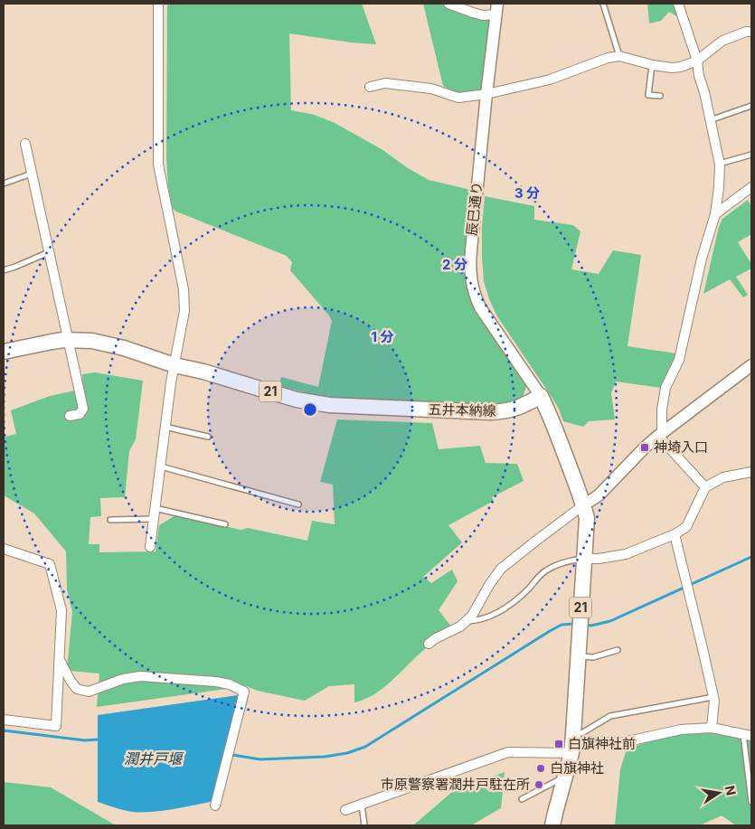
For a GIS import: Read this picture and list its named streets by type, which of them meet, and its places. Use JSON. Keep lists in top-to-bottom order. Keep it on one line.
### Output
{"streets":{"main road":["21","五井本納線"],"street":["辰巳通り"]},"crossings":[["辰巳通り","21"],["辰巳通り","五井本納線"],["21","五井本納線"]],"water":["潤井戸堰"],"places":{"transit":["神埼入口","白旗神社前"],"other":["白旗神社","市原警察署潤井戸駐在所"]},"north":"right","rings":["3 分","2 分","1 分"]}
